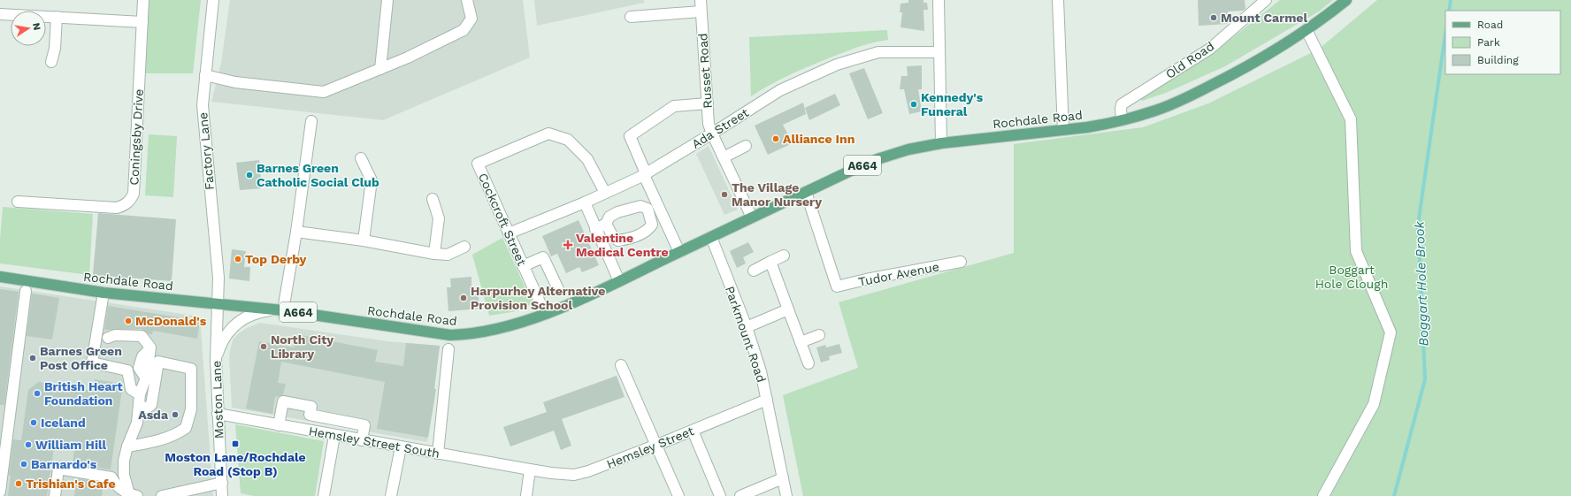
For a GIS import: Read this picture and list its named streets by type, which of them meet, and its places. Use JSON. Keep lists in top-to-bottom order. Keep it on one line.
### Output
{"streets":{"main road":["Rochdale Road","A664"],"street":["Old Road","Russet Road","Ada Street","Coningsby Drive","Factory Lane","Cockcroft Street","Tudor Avenue","Parkmount Road","Moston Lane","Hemsley Street South","Hemsley Street"]},"crossings":[["Old Road","Rochdale Road"],["Russet Road","Rochdale Road"],["Russet Road","Ada Street"],["Rochdale Road","Factory Lane"],["Rochdale Road","Cockcroft Street"],["Rochdale Road","Tudor Avenue"],["Rochdale Road","Parkmount Road"],["Rochdale Road","Moston Lane"],["Ada Street","Cockcroft Street"],["Factory Lane","Moston Lane"],["Parkmount Road","Hemsley Street"],["Moston Lane","Hemsley Street South"],["Hemsley Street South","Hemsley Street"]],"water":["Boggart Hole Brook"],"parks":["Boggart Hole Clough"],"places":{"other":["Mount Carmel","Kennedy's Funeral","Alliance Inn","Barnes Green Catholic Social Club","The Village Manor Nursery","Top Derby","Harpurhey Alternative Provision School","McDonald's","North City Library","Barnes Green Post Office","British Heart Foundation","Asda","Iceland","William Hill","Barnardo's","Trishian's Cafe"],"health":["Valentine Medical Centre"],"transit":["Moston Lane/Rochdale Road (Stop B)"]},"legend":["Road","Park","Building"],"north":"right"}
